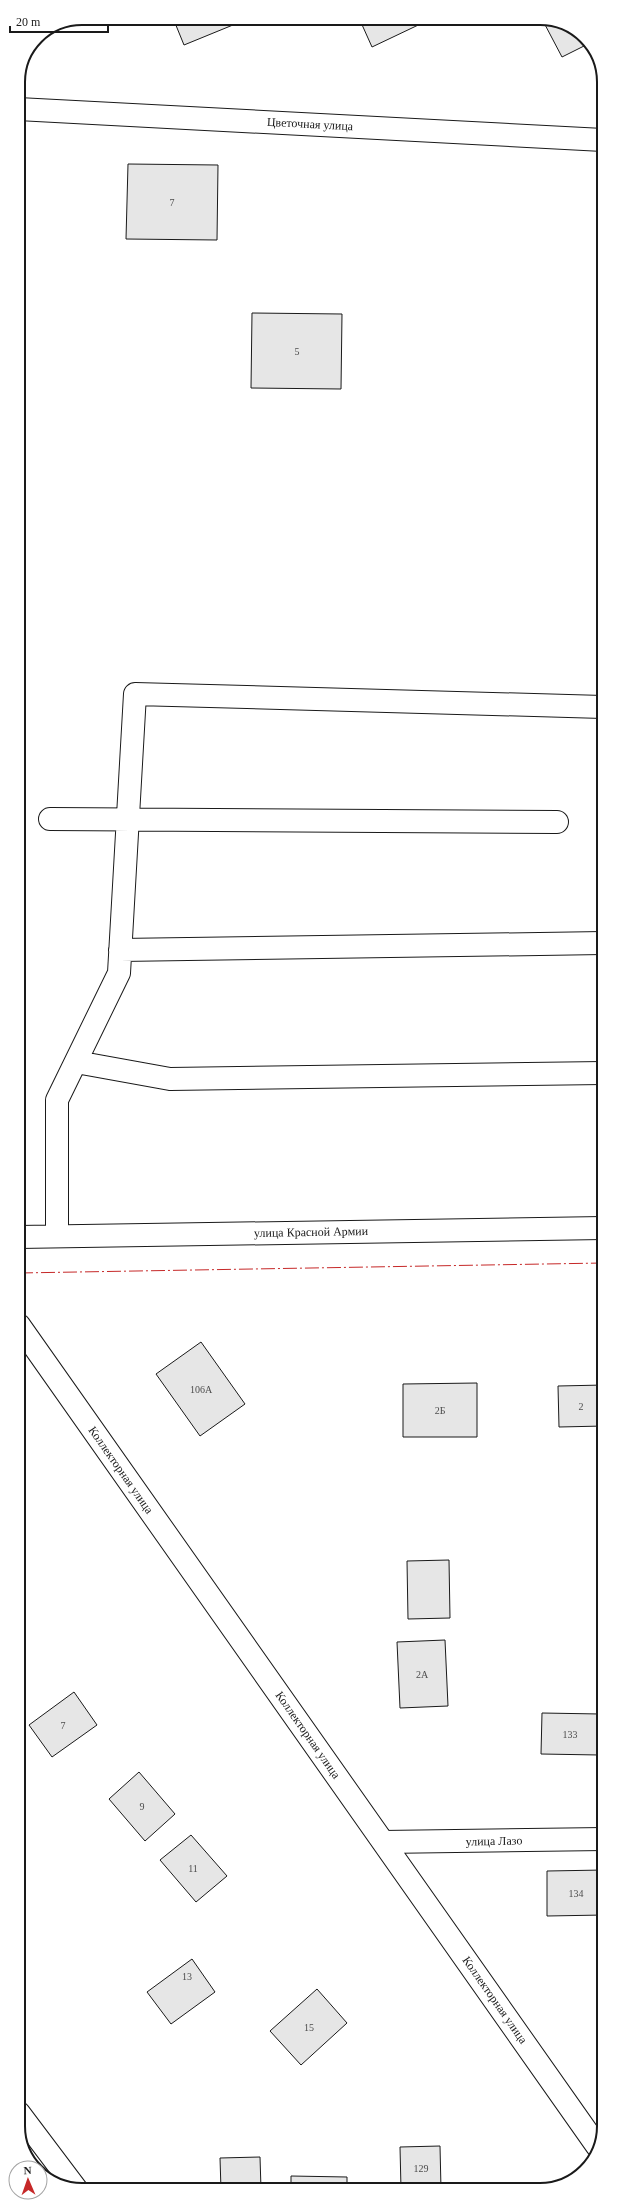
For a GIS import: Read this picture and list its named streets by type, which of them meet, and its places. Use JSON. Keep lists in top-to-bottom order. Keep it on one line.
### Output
{"streets":{"street":["Цветочная улица","улица Красной Армии","Коллекторная улица","улица Лазо"]},"crossings":[["Коллекторная улица","улица Лазо"]],"house_numbers":["7","5","106А","2","2Б","2А","7","133","9","11","134","13","15","129"],"scale_bar":"20 m","north":"top"}
